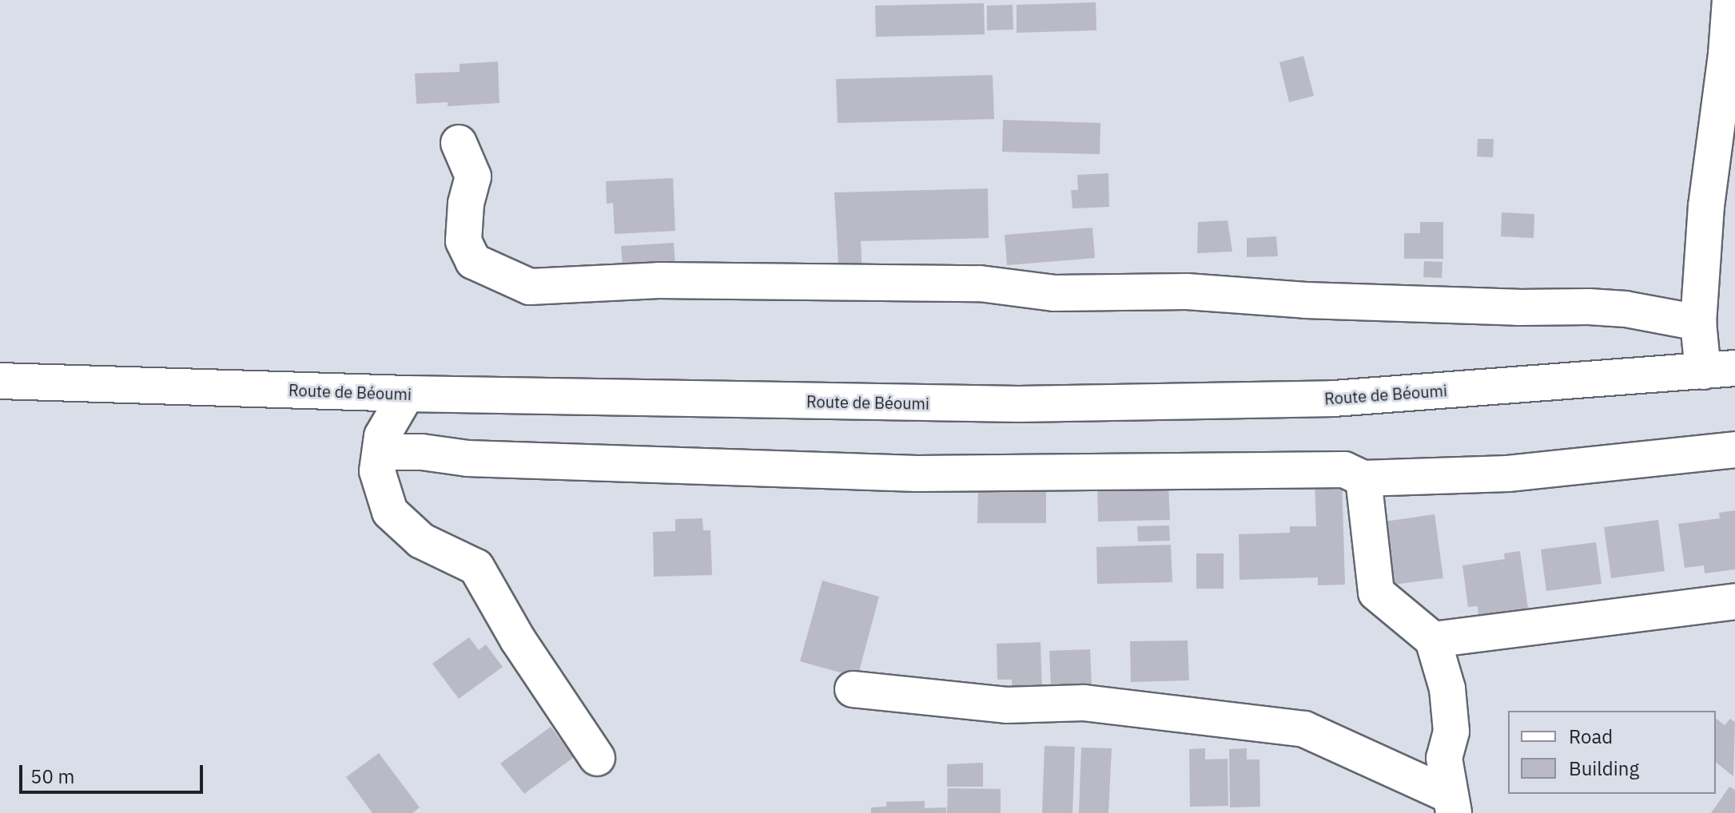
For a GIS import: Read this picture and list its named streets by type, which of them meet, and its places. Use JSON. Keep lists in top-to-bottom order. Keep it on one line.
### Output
{"streets":{"street":["Route de Béoumi"]},"legend":["Road","Building"],"scale_bar":"50 m"}
